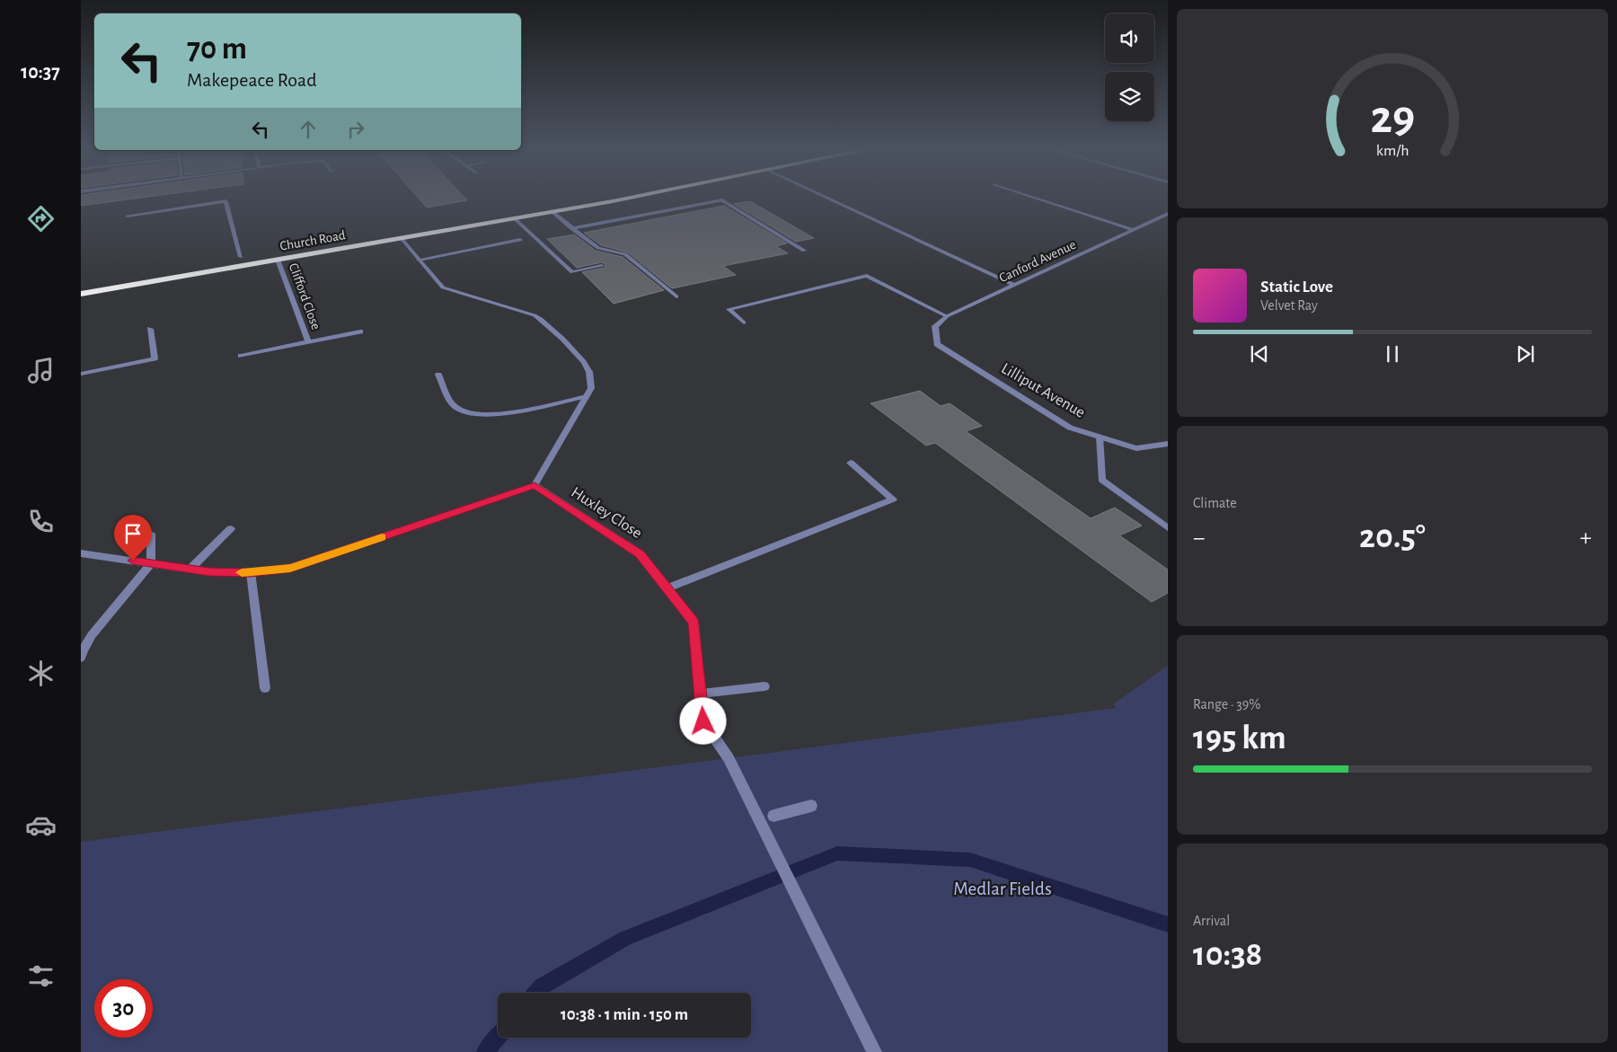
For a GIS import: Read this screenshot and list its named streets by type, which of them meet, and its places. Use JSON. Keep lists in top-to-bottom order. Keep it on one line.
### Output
{"streets":{"highway":["Church Road"],"street":["Canford Avenue","Clifford Close","Lilliput Avenue","Huxley Close"]},"crossings":[["Church Road","Clifford Close"],["Canford Avenue","Lilliput Avenue"]],"parks":["Medlar Fields"],"page":{"tabs":"10:37","turn":["70 m","Makepeace Road"],"song":["Static Love","Velvet Ray"],"tile":["Climate",["Range · 39%","195 km"],["Arrival","10:38"]],"heat":["−","20.5°","+"],"limit":"30","trip":"10:38 · 1 min · 150 m","gauge":["29","km/h"]}}
